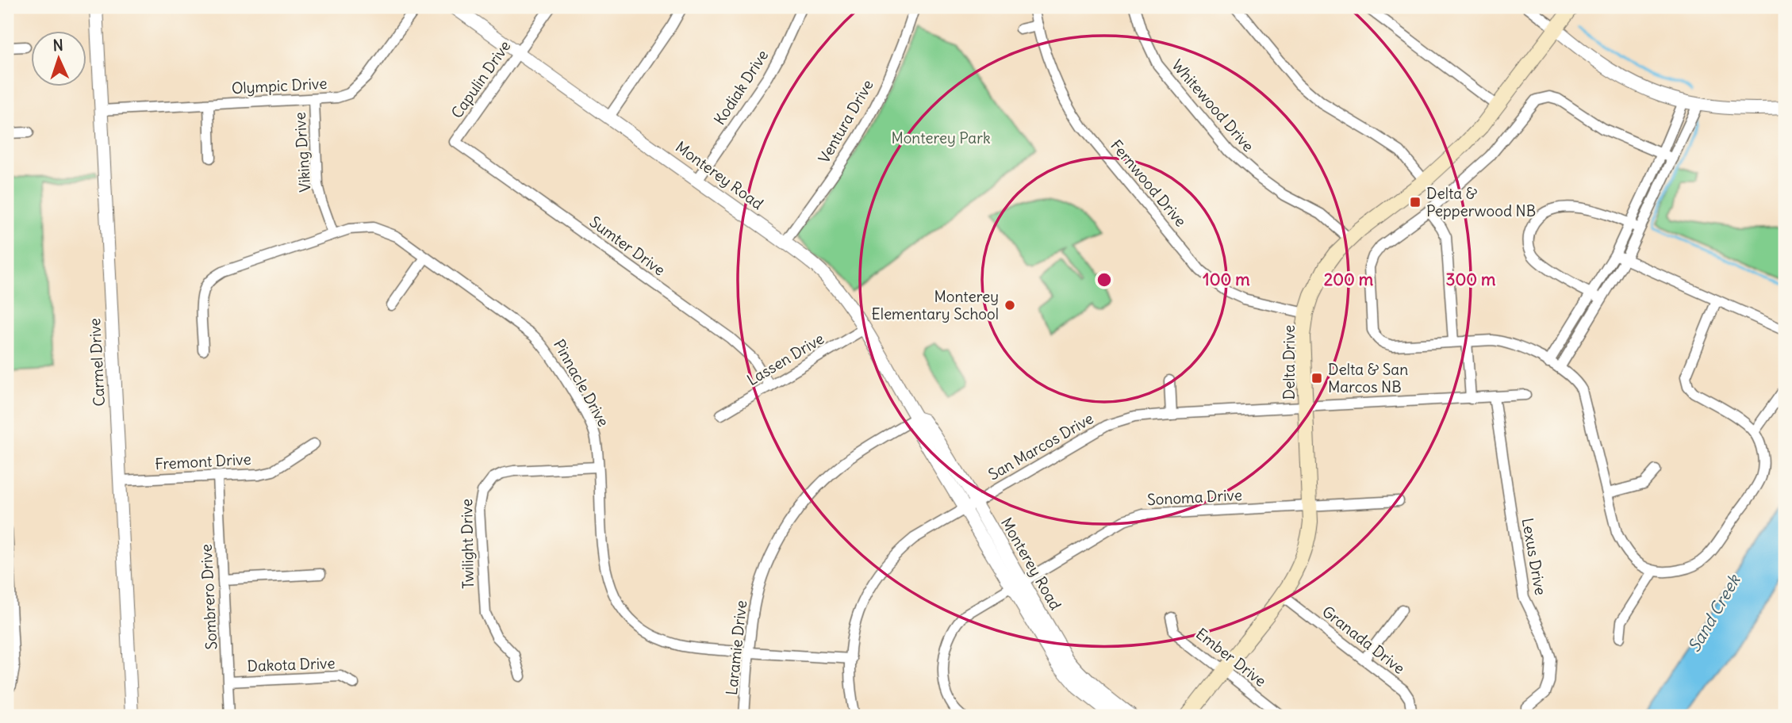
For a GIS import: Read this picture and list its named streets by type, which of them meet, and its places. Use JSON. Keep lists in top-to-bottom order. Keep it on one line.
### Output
{"streets":{"main road":["Delta Drive"],"street":["Capulin Drive","Olympic Drive","Kodiak Drive","Whitewood Drive","Ventura Drive","Viking Drive","Monterey Road","Fernwood Drive","Sumter Drive","Lassen Drive","Carmel Drive","Pinnacle Drive","San Marcos Drive","Fremont Drive","Sonoma Drive","Twilight Drive","Lexus Drive","Sombrero Drive","Granada Drive","Laramie Drive","Ember Drive","Dakota Drive"]},"crossings":[["Capulin Drive","Monterey Road"],["Capulin Drive","Sumter Drive"],["Olympic Drive","Viking Drive"],["Olympic Drive","Carmel Drive"],["Kodiak Drive","Monterey Road"],["Whitewood Drive","Delta Drive"],["Ventura Drive","Monterey Road"],["Viking Drive","Pinnacle Drive"],["Monterey Road","Lassen Drive"],["Monterey Road","San Marcos Drive"],["Monterey Road","Sonoma Drive"],["Monterey Road","Laramie Drive"],["Fernwood Drive","Delta Drive"],["Sumter Drive","Lassen Drive"],["Carmel Drive","Fremont Drive"],["Delta Drive","San Marcos Drive"],["Delta Drive","Sonoma Drive"],["Delta Drive","Granada Drive"],["Delta Drive","Ember Drive"],["Pinnacle Drive","San Marcos Drive"],["Pinnacle Drive","Twilight Drive"],["Pinnacle Drive","Laramie Drive"],["San Marcos Drive","Lexus Drive"],["Fremont Drive","Sombrero Drive"],["Sombrero Drive","Dakota Drive"]],"water":["Sand Creek"],"parks":["Monterey Park"],"places":{"transit":["Delta & Pepperwood NB","Delta & San Marcos NB"],"other":["Monterey Elementary School"]},"north":"top","rings":["100 m","200 m","300 m"]}
